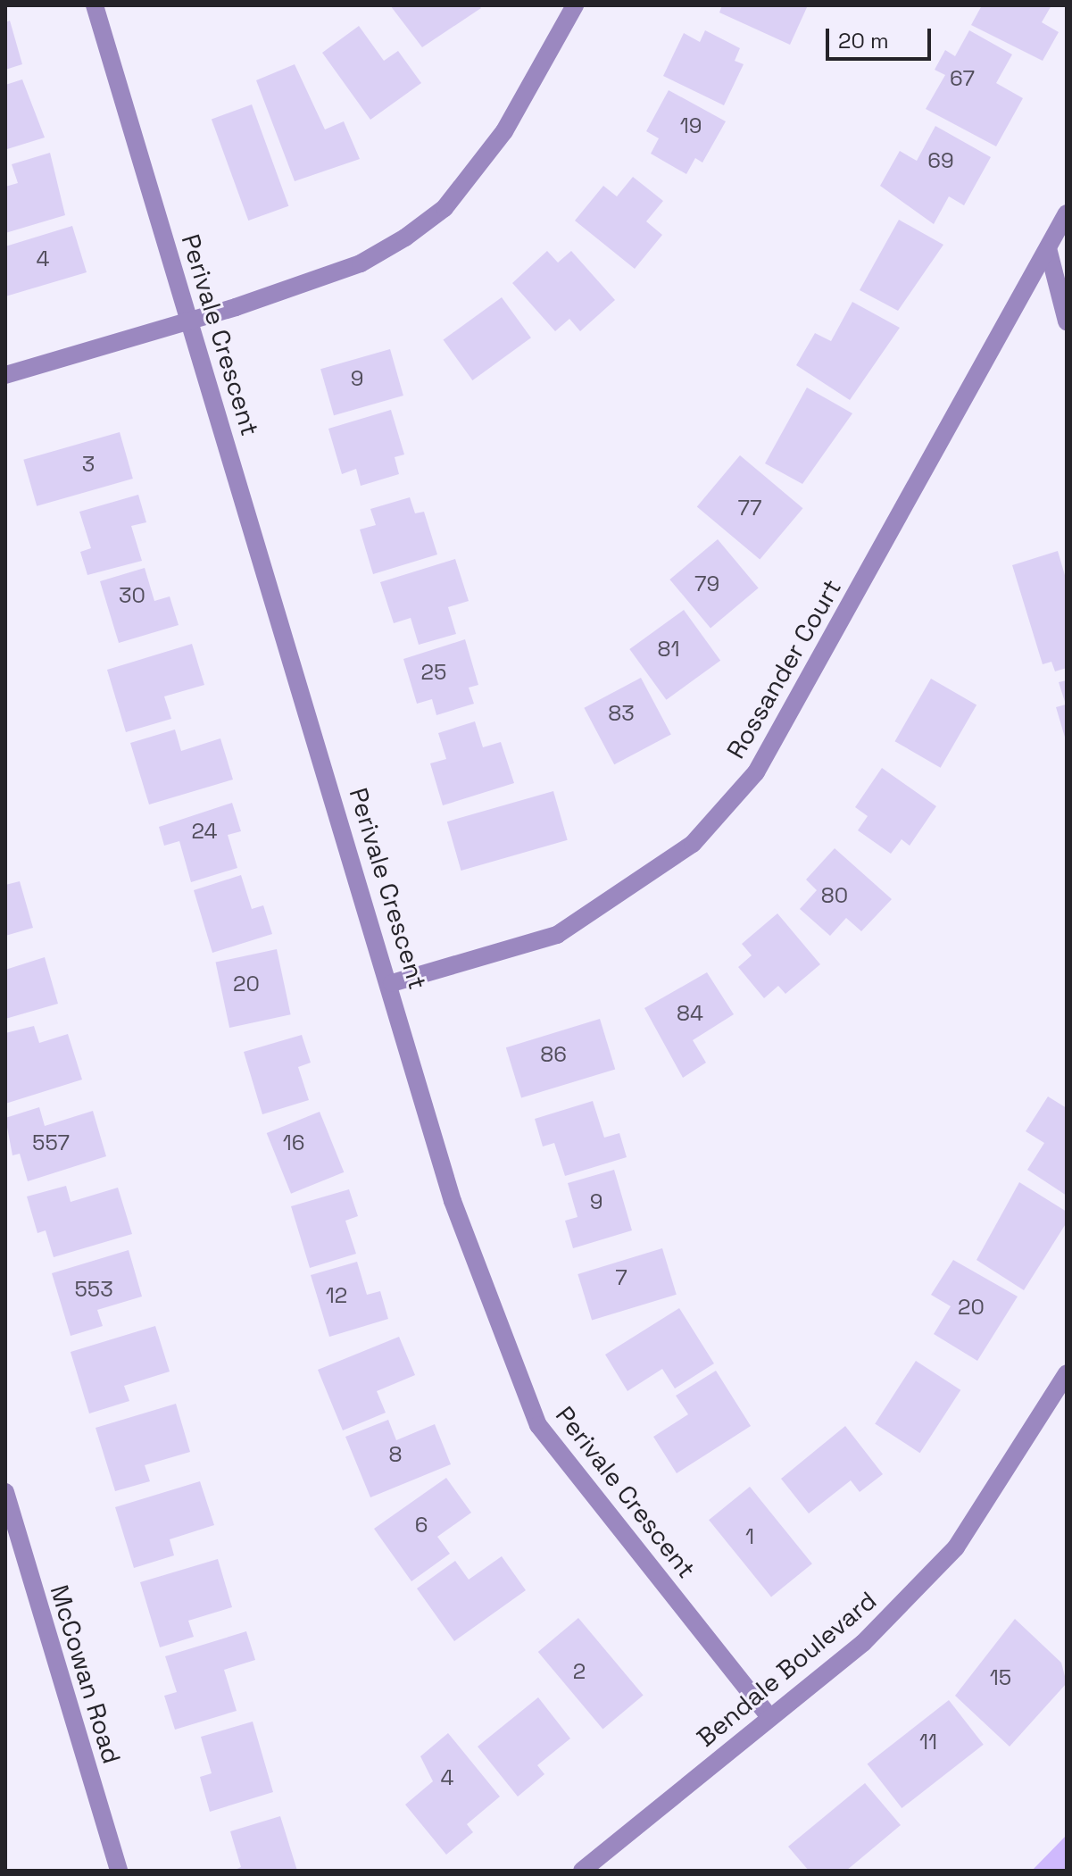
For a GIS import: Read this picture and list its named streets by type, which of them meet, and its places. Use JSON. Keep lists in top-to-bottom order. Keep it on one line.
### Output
{"streets":{"street":["Perivale Crescent","Rossander Court","Bendale Boulevard","McCowan Road"]},"crossings":[["Perivale Crescent","Rossander Court"],["Perivale Crescent","Bendale Boulevard"]],"house_numbers":["67","19","69","4","9","3","77","79","30","81","25","83","24","80","20","84","86","557","16","9","7","553","12","20","8","6","1","2","15","11","4"],"scale_bar":"20 m"}
